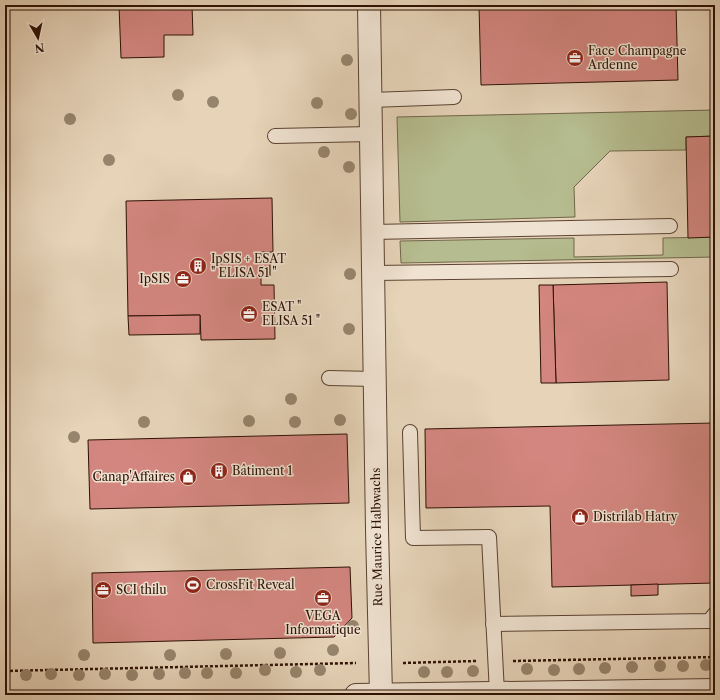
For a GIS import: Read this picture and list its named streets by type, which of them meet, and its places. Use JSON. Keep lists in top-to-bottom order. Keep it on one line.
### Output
{"streets":{"street":["Rue Maurice Halbwachs"]},"places":{"office":["Face Champagne Ardenne","IpSIS","ESAT \" ELISA 51 \"","SCI thilu","VEGA Informatique"],"building":["IpSIS + ESAT \" ELISA 51 \"","Bâtiment 1"],"shop":["Canap'Affaires","Distrilab Hatry"],"sports":["CrossFit Reveal"]},"north":"bottom"}
